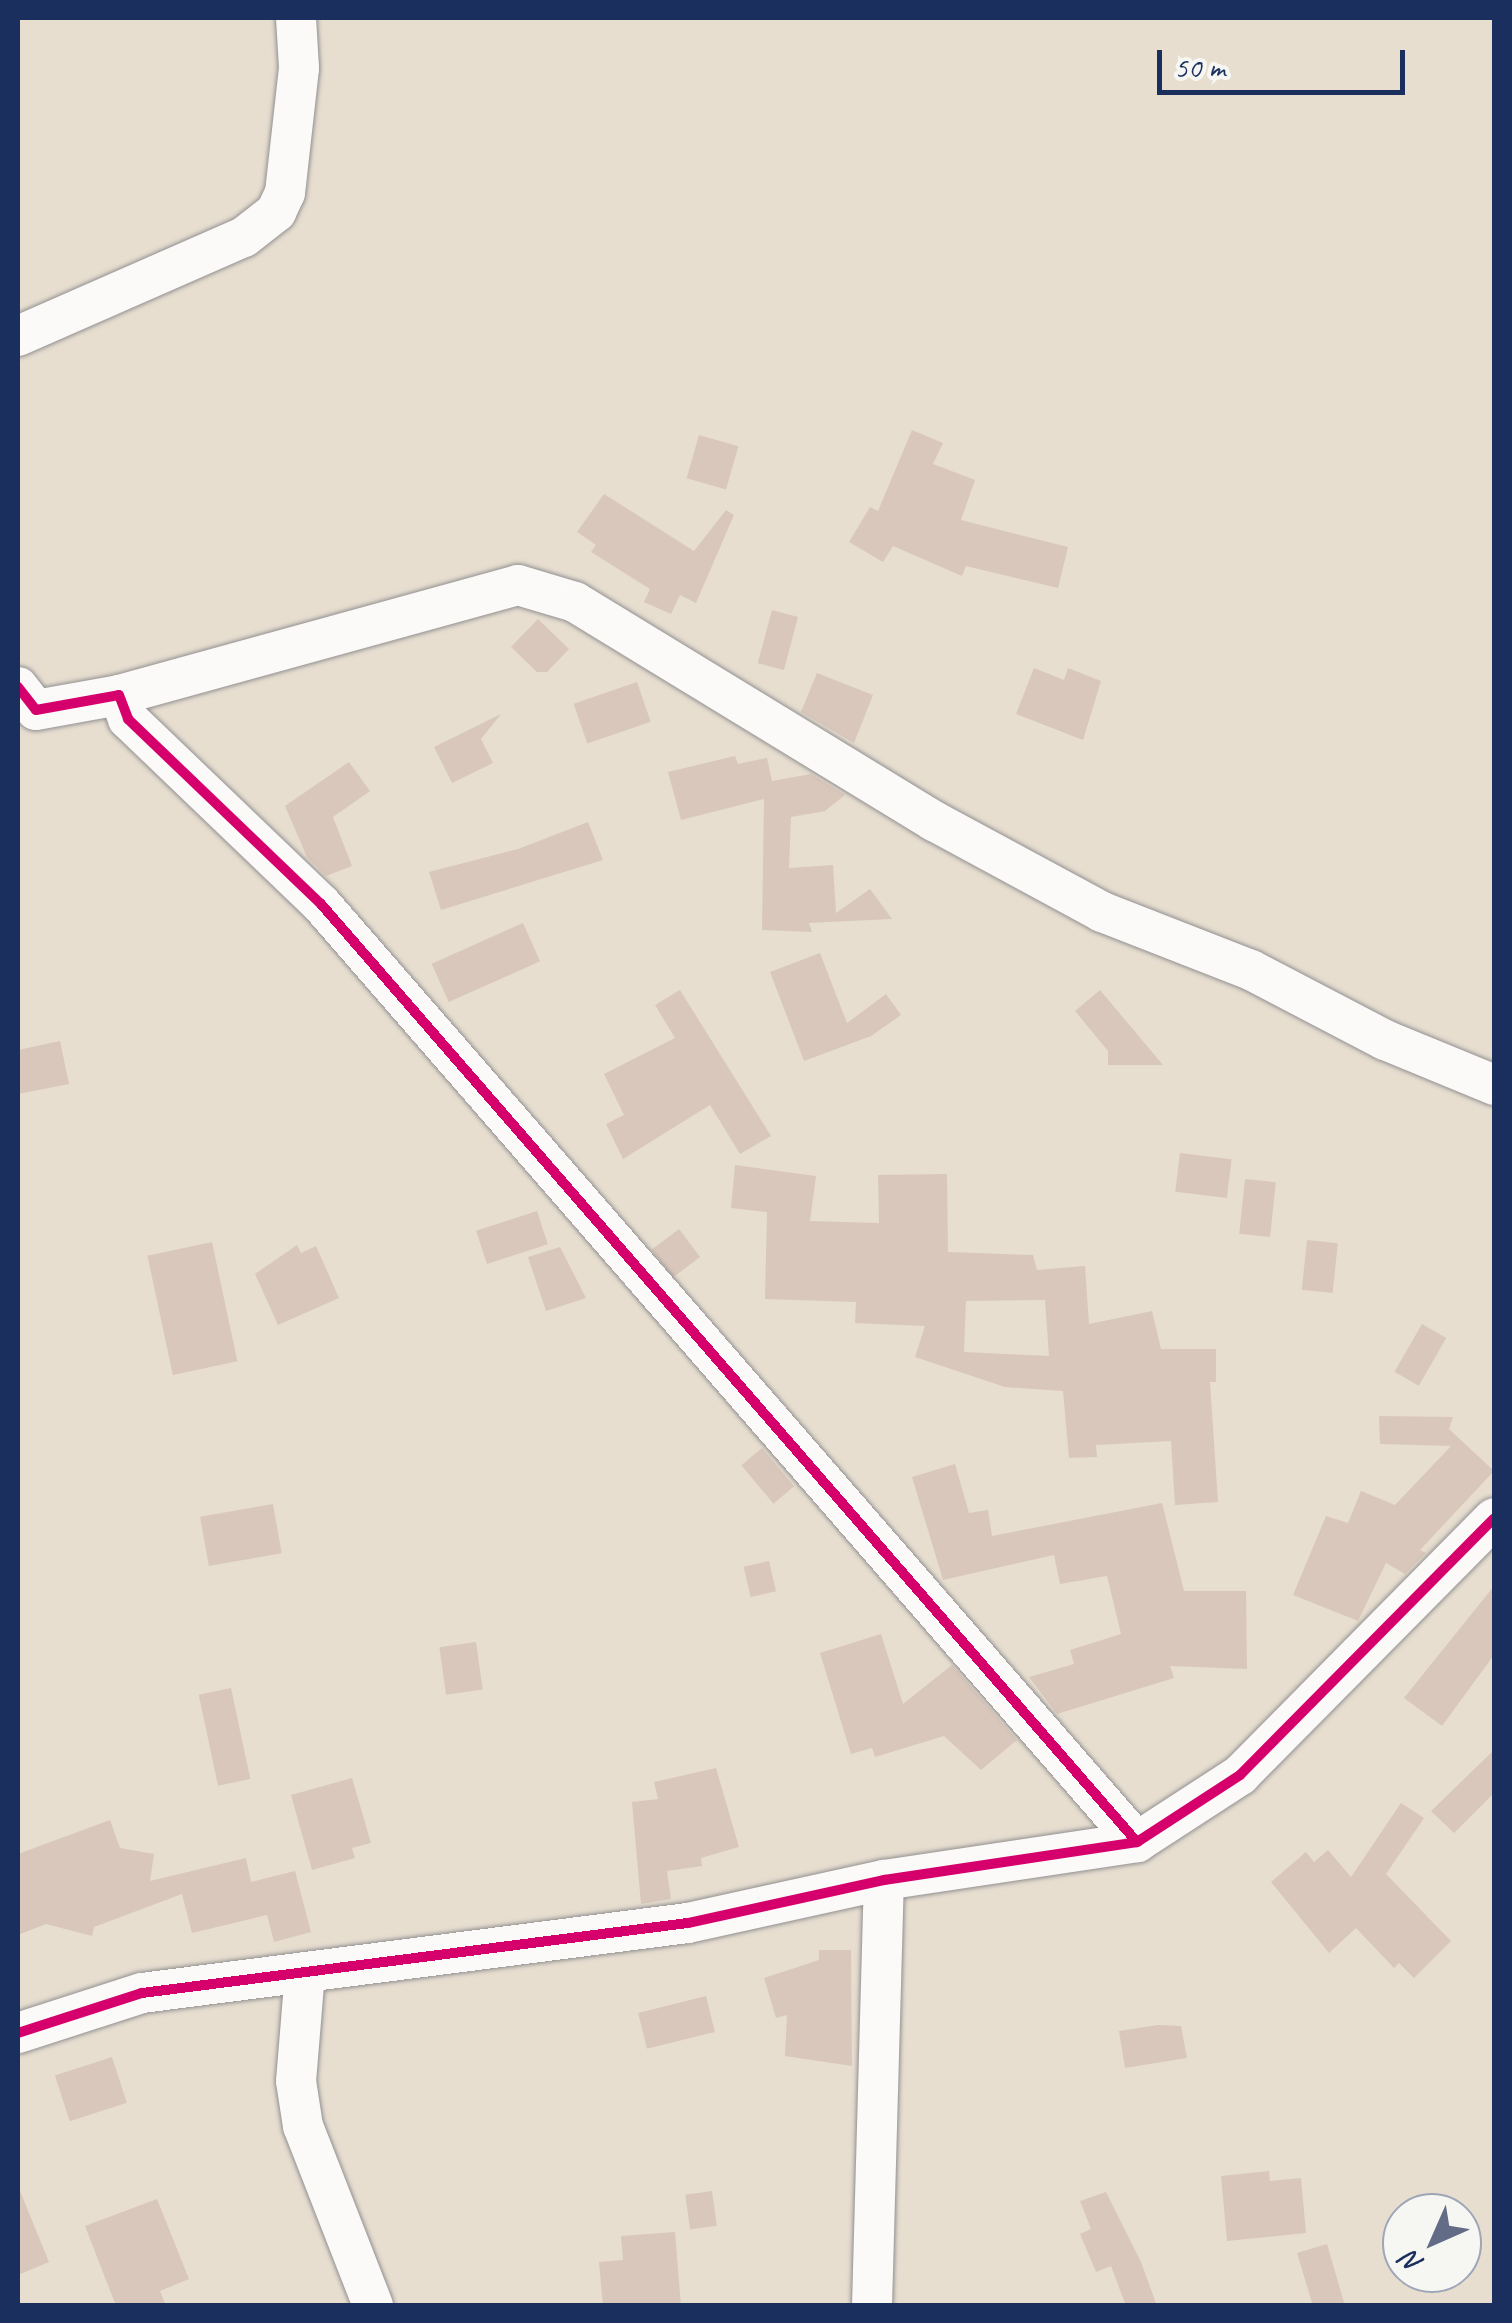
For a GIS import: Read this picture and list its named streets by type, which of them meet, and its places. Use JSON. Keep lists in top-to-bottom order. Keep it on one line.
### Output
{"scale_bar":"50 m","north":"bottom left"}
